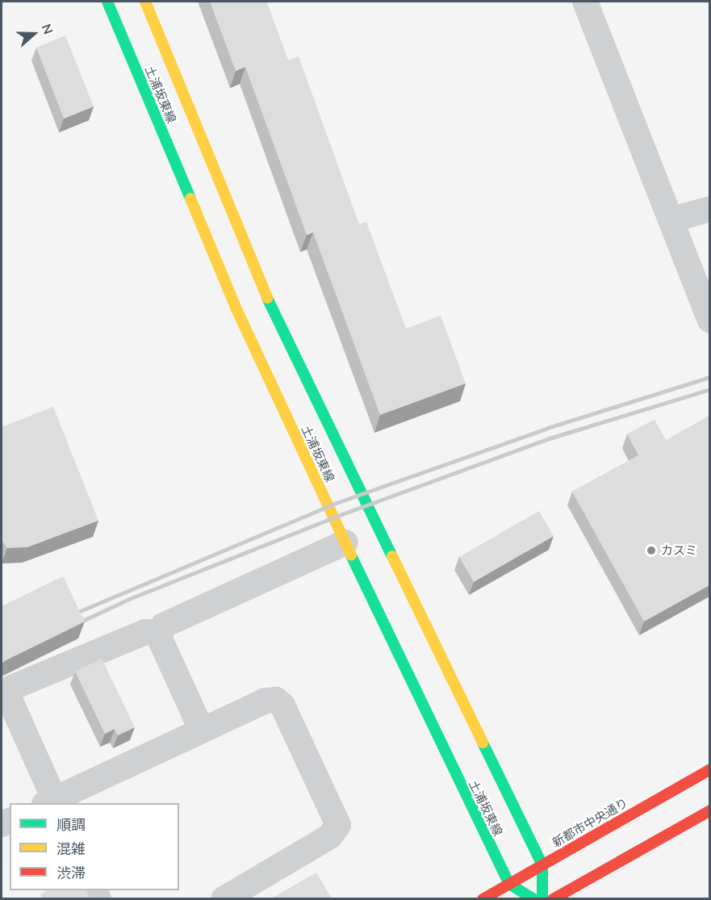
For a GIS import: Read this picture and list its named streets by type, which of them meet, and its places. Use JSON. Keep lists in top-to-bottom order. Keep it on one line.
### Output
{"streets":{"main road":["土浦坂東線","新都市中央通り"]},"crossings":[["土浦坂東線","新都市中央通り"]],"places":["カスミ"],"legend":["順調","混雑","渋滞"],"north":"right"}
